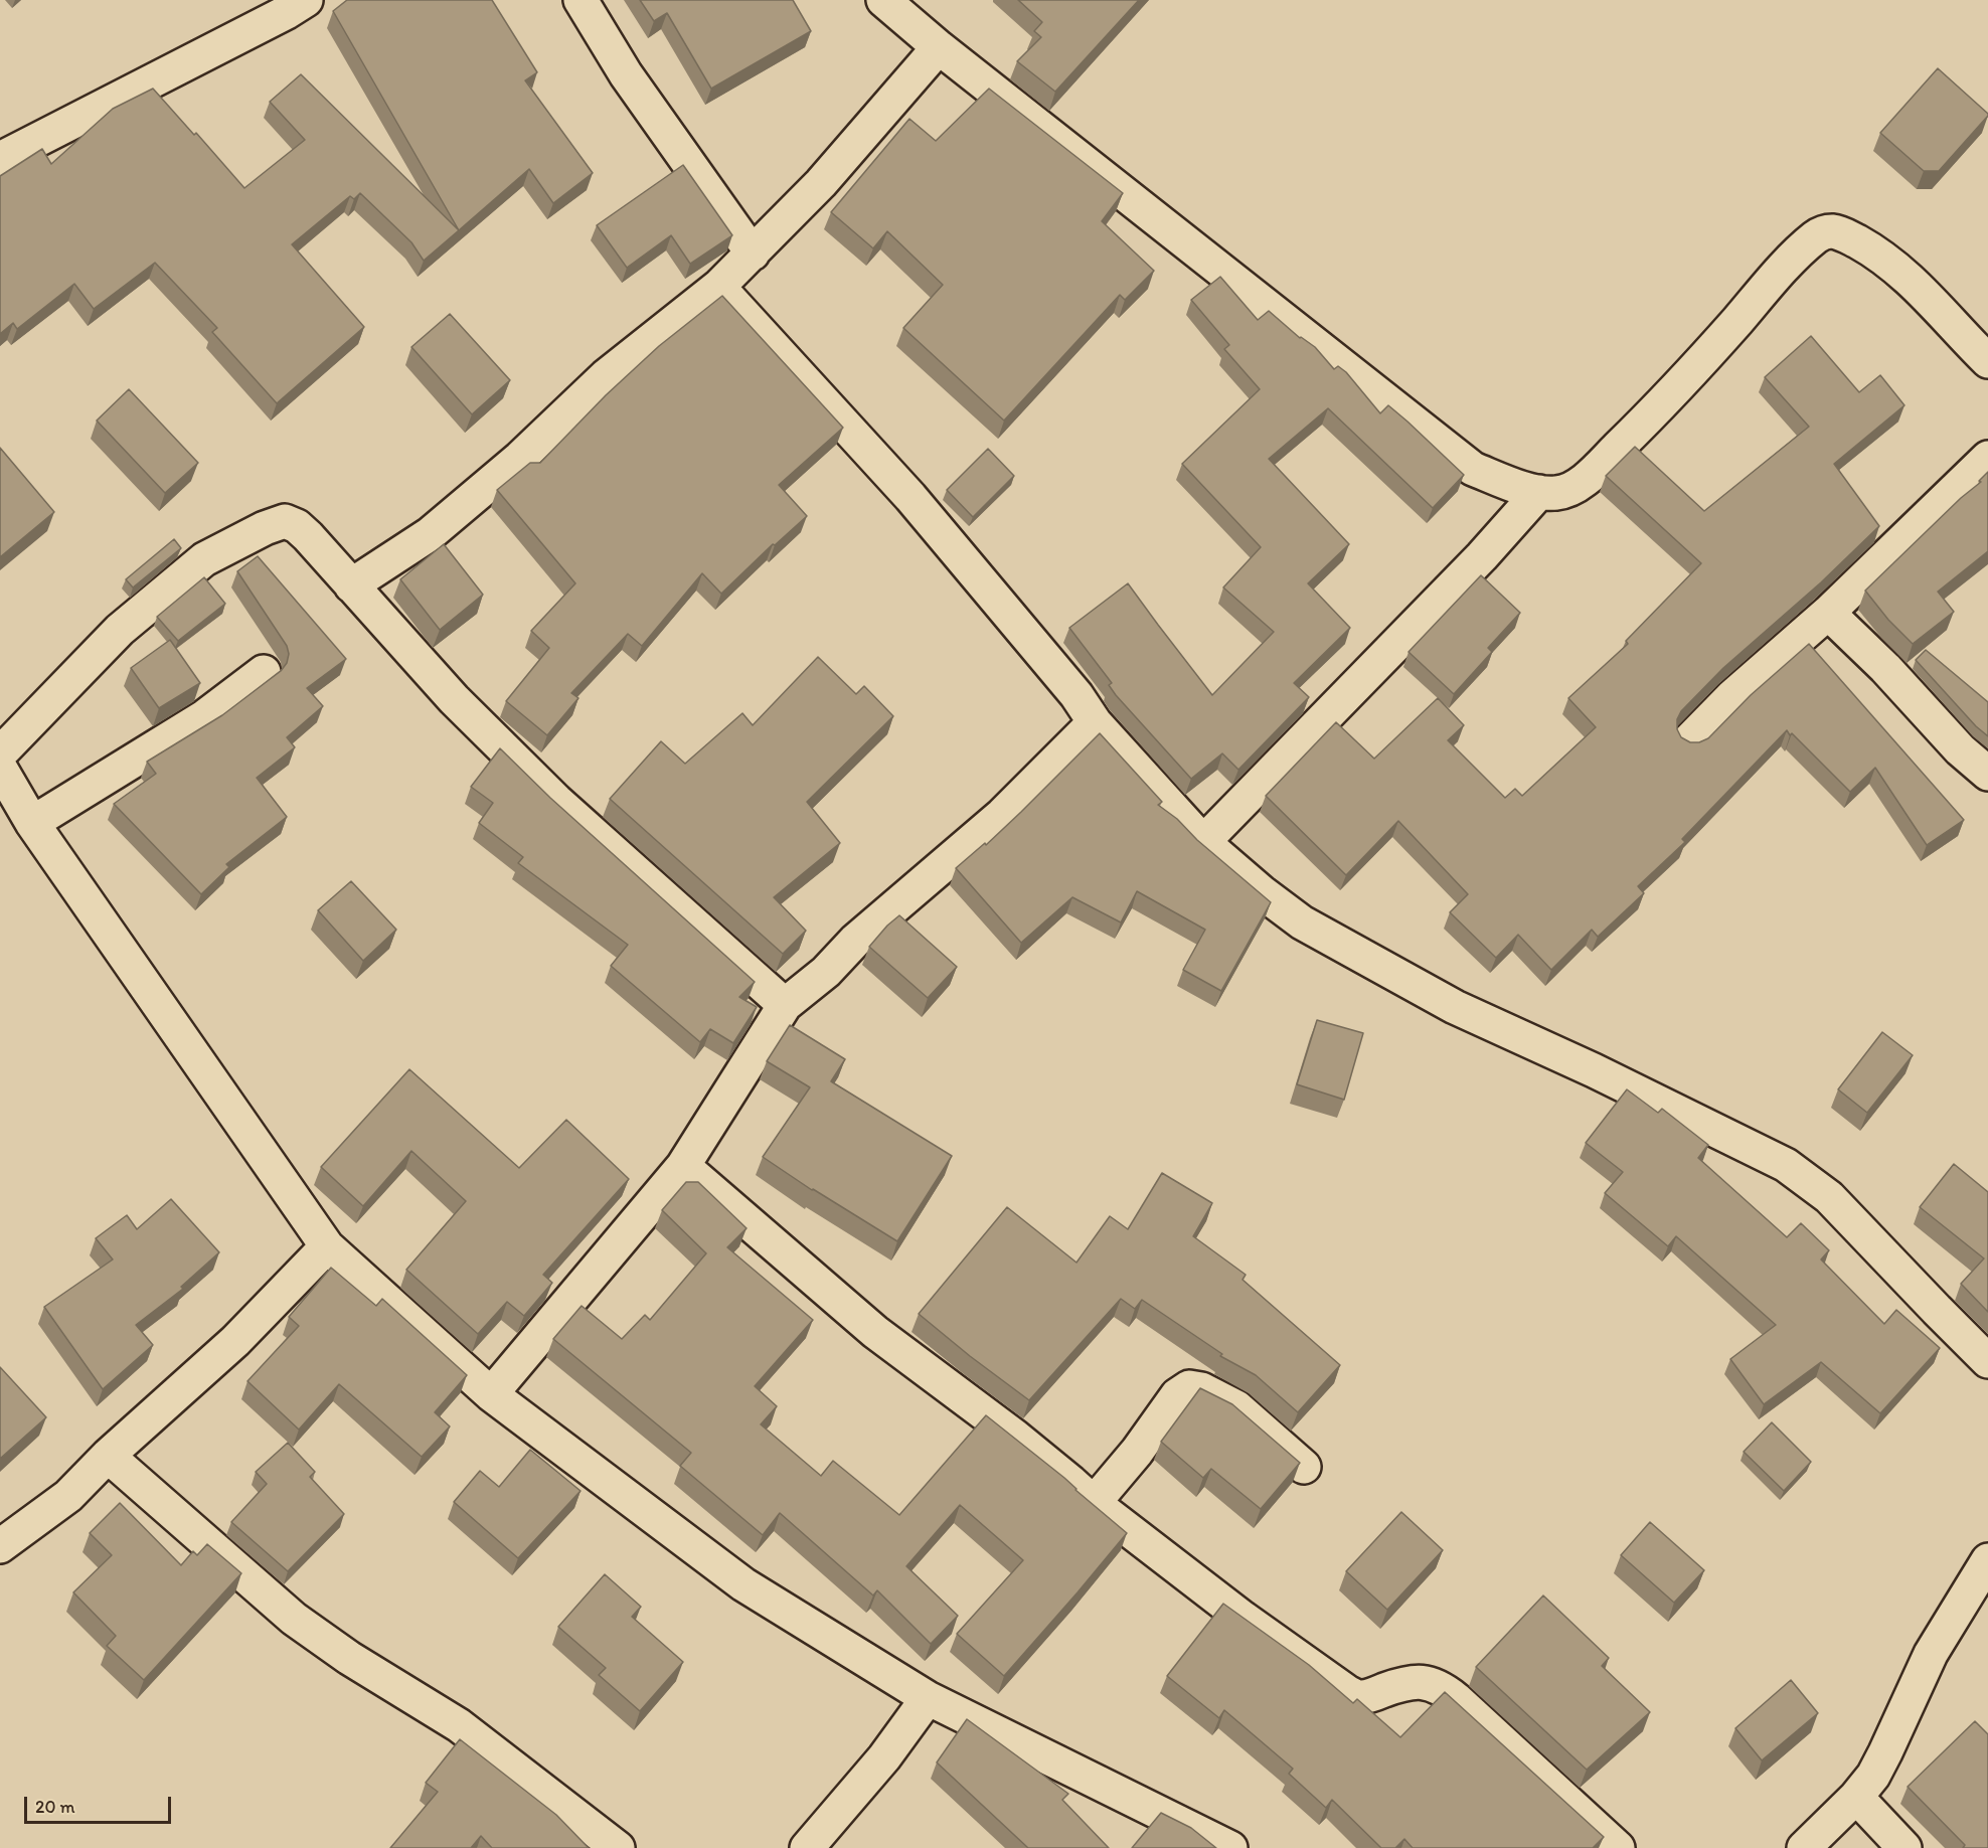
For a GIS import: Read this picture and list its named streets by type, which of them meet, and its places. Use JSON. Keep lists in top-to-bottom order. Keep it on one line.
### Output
{"scale_bar":"20 m"}
